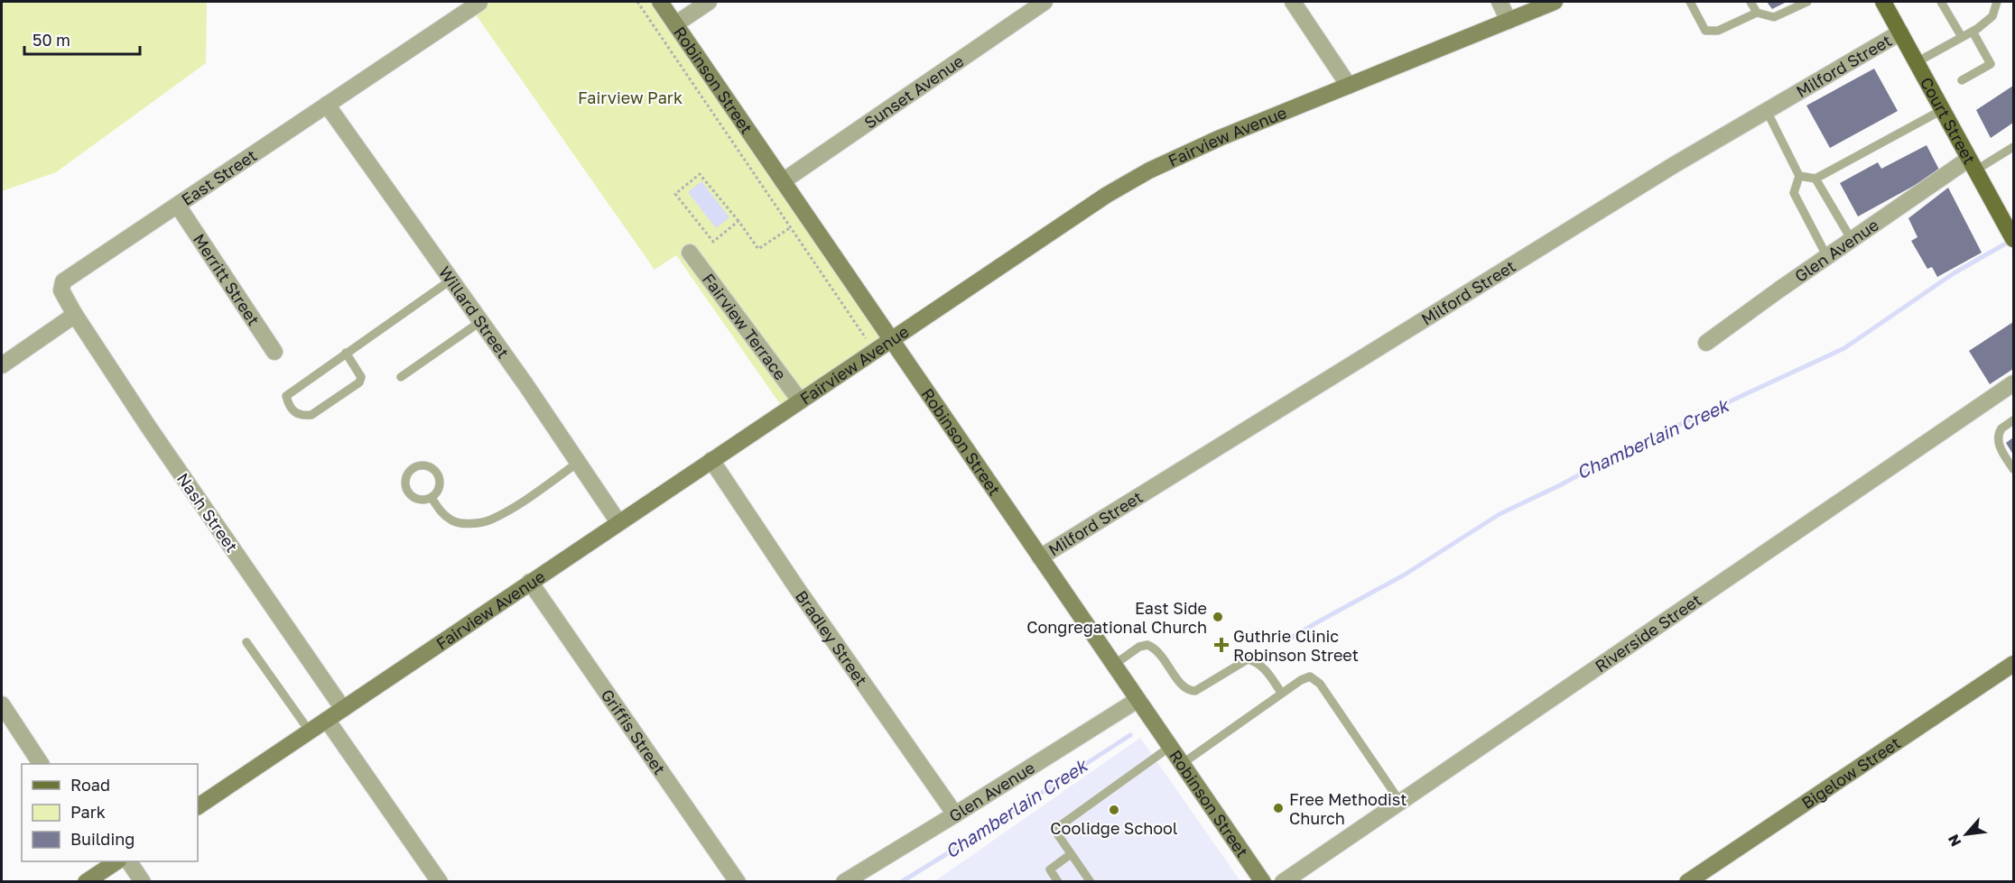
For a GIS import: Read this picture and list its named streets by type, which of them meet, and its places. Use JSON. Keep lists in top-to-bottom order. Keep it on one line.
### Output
{"streets":{"main road":["Court Street"],"street":["Milford Street","Robinson Street","Sunset Avenue","Fairview Avenue","East Street","Glen Avenue","Merritt Street","Willard Street","Fairview Terrace","Nash Street","Riverside Street","Bradley Street","Griffis Street","Bigelow Street"]},"crossings":[["Milford Street","Robinson Street"],["Milford Street","Court Street"],["Robinson Street","Sunset Avenue"],["Robinson Street","Fairview Avenue"],["Robinson Street","Glen Avenue"],["Court Street","Glen Avenue"],["Fairview Avenue","Willard Street"],["Fairview Avenue","Fairview Terrace"],["Fairview Avenue","Nash Street"],["Fairview Avenue","Bradley Street"],["Fairview Avenue","Griffis Street"],["East Street","Merritt Street"],["East Street","Willard Street"],["East Street","Nash Street"],["Glen Avenue","Bradley Street"]],"water":["Chamberlain Creek"],"parks":["Fairview Park"],"places":{"other":["East Side Congregational Church","Free Methodist Church","Coolidge School"],"health":["Guthrie Clinic Robinson Street"]},"legend":["Road","Park","Building"],"scale_bar":"50 m","north":"bottom left"}
